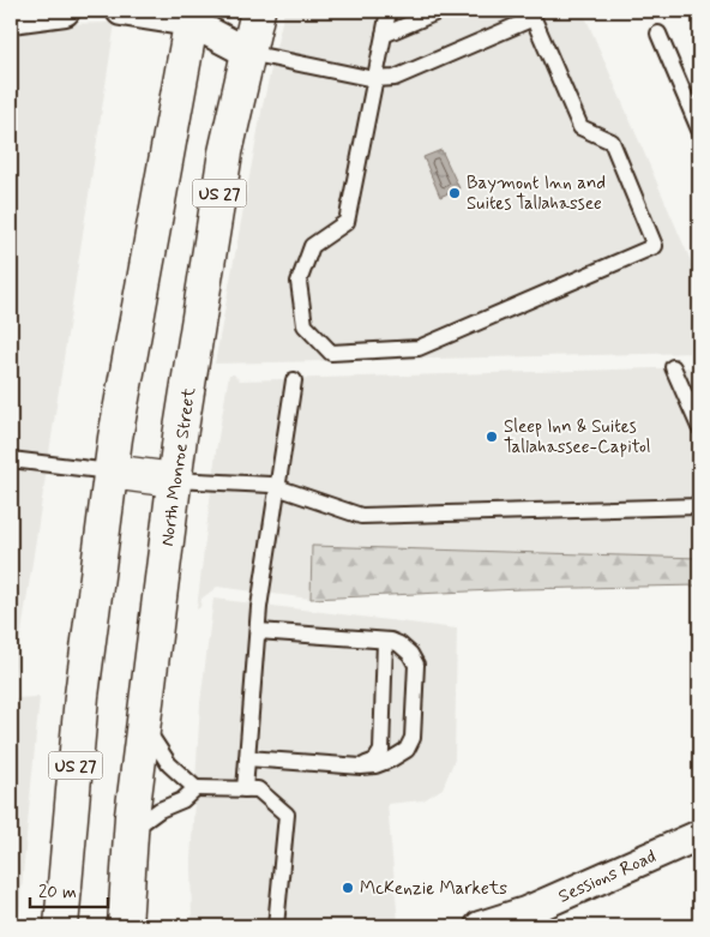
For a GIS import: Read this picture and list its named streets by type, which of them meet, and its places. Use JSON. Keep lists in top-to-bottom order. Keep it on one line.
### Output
{"streets":{"highway":["US 27","North Monroe Street"],"street":["Sessions Road"]},"places":["Baymont Inn and Suites Tallahassee","Sleep Inn & Suites Tallahassee-Capitol","McKenzie Markets"],"scale_bar":"20 m"}
